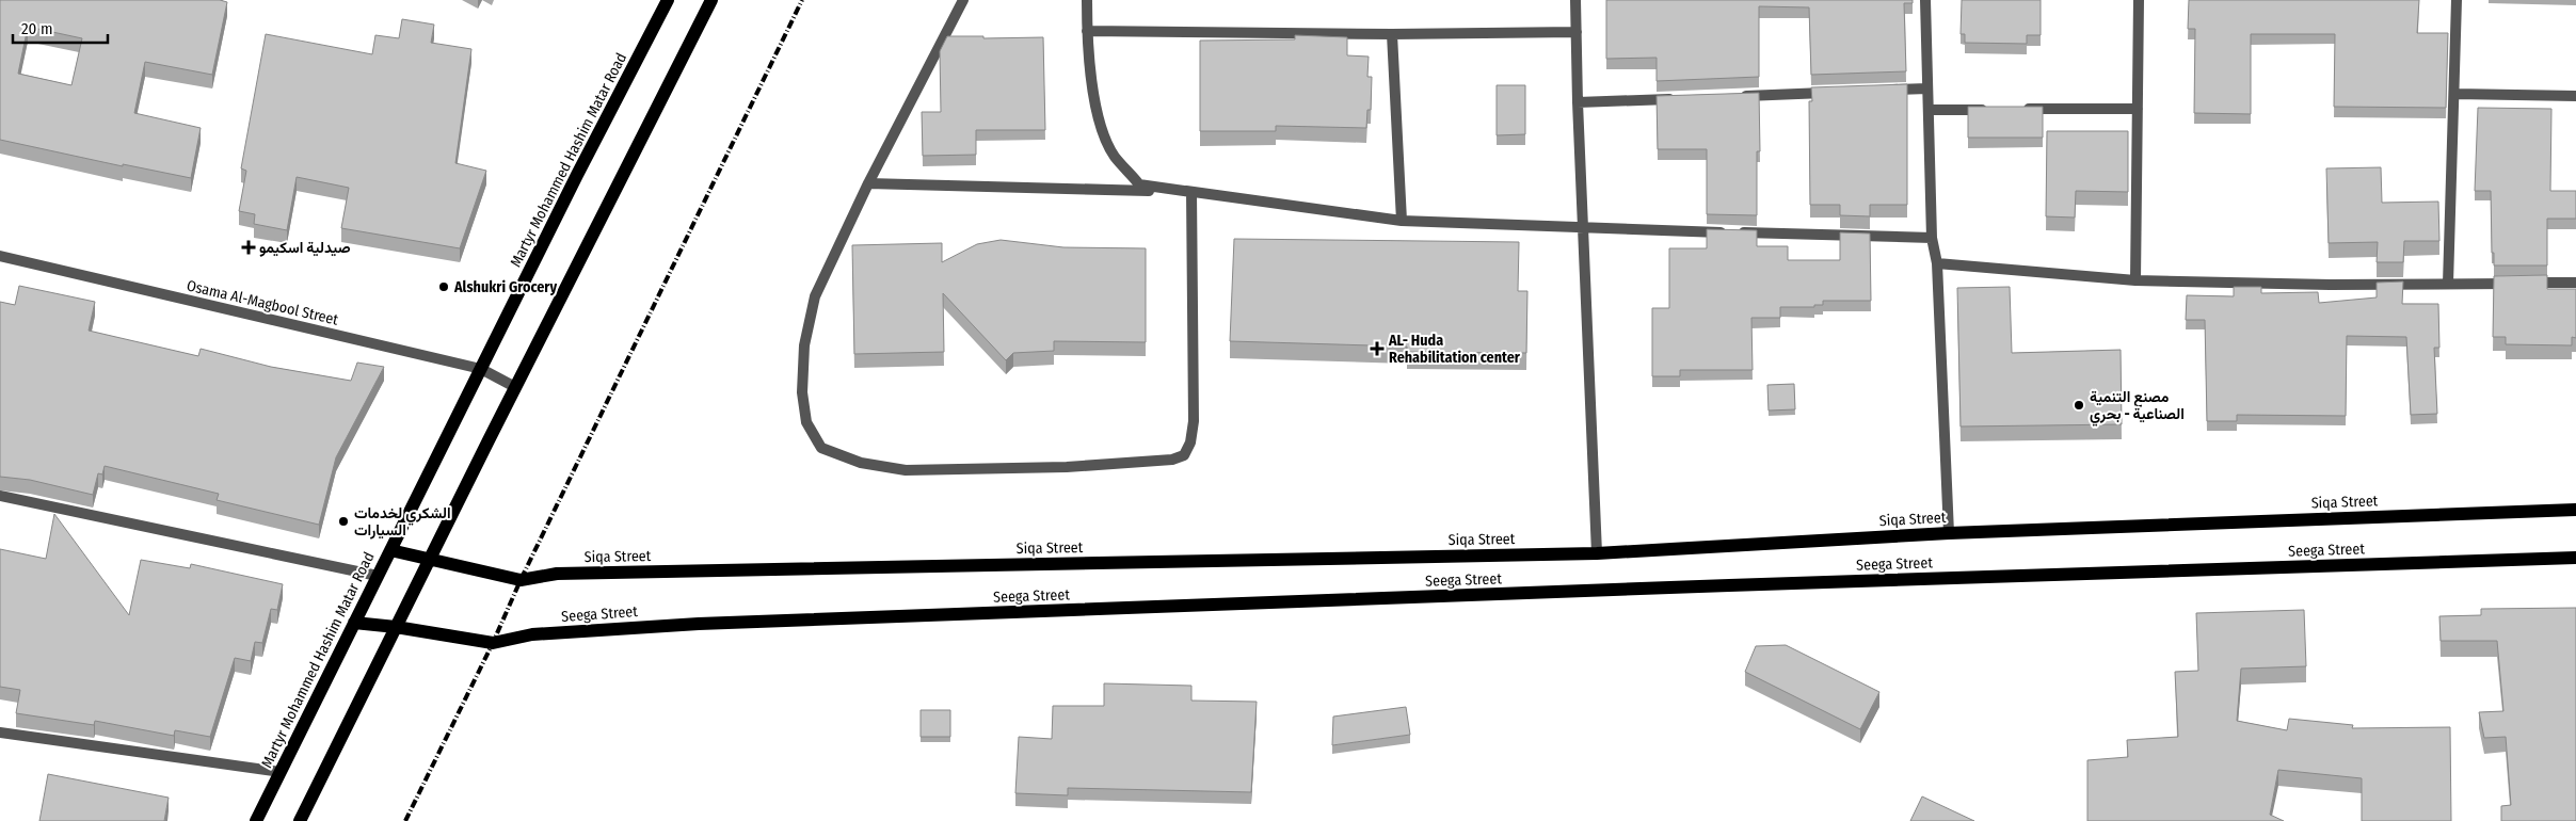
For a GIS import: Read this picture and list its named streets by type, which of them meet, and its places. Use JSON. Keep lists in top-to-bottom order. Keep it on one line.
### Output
{"streets":{"main road":["Martyr Mohammed Hashim Matar Road","Siqa Street","Seega Street"],"street":["Osama Al-Magbool Street"]},"crossings":[["Martyr Mohammed Hashim Matar Road","Osama Al-Magbool Street"],["Martyr Mohammed Hashim Matar Road","Siqa Street"],["Martyr Mohammed Hashim Matar Road","Seega Street"]],"places":{"health":["صيدلية اسكيمو","AL- Huda Rehabilitation center"],"other":["Alshukri Grocery","مصنع التنمية الصناعية - بحري","الشكري لخدمات السيارات"]},"scale_bar":"20 m"}
